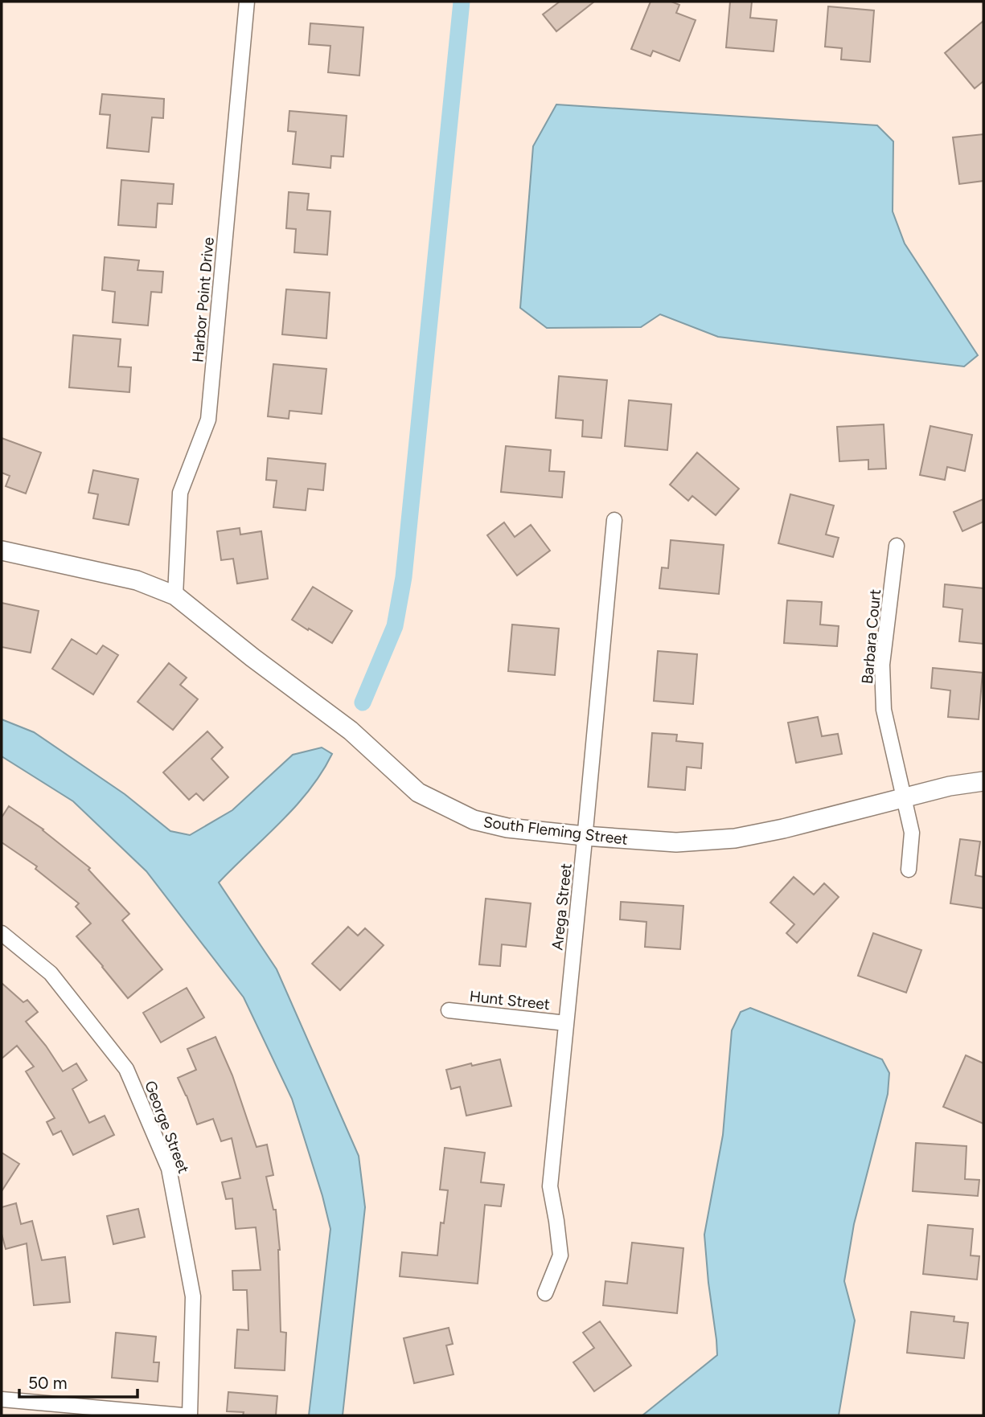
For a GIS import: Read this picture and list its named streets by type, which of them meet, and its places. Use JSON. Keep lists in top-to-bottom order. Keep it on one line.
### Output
{"streets":{"street":["Harbor Point Drive","Barbara Court","South Fleming Street","Arega Street","Hunt Street","George Street"]},"crossings":[["Harbor Point Drive","South Fleming Street"],["Barbara Court","South Fleming Street"],["South Fleming Street","Arega Street"],["Arega Street","Hunt Street"]],"scale_bar":"50 m"}
